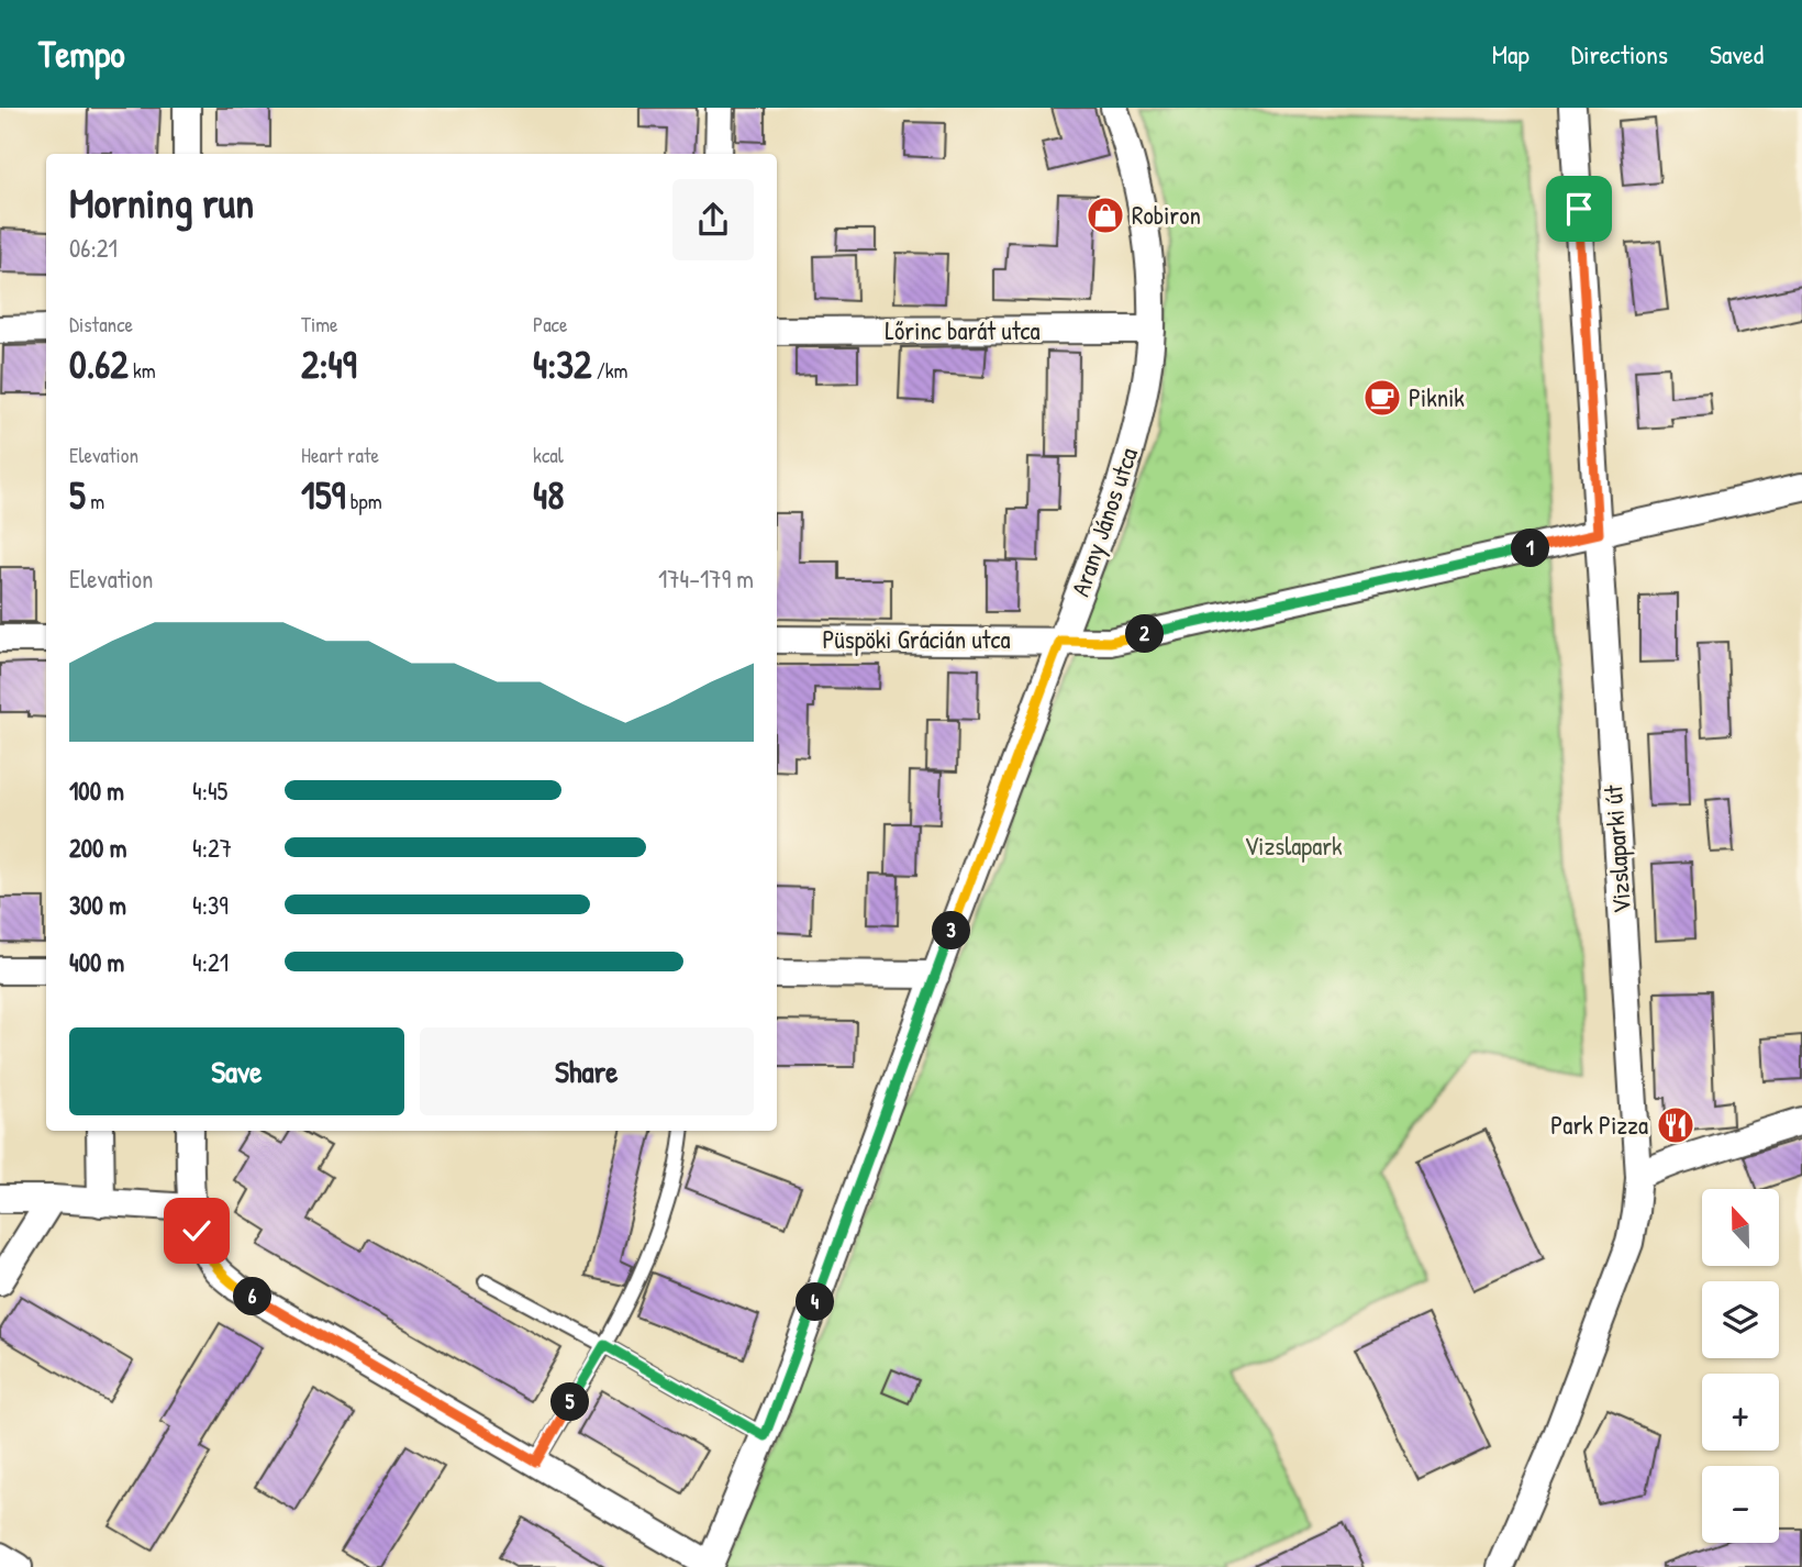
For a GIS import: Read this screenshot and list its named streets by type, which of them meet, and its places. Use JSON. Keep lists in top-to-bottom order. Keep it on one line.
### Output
{"streets":{"street":["Lőrinc barát utca","Arany János utca","Püspöki Grácián utca","Vizslaparki út"]},"crossings":[["Lőrinc barát utca","Arany János utca"],["Arany János utca","Püspöki Grácián utca"],["Püspöki Grácián utca","Vizslaparki út"]],"parks":["Vizslapark"],"places":{"shop":["Robiron"],"cafe":["Piknik"],"restaurant":["Park Pizza"]},"north":"top","page":{"header":"Tempo","nav":["Map","Directions","Saved"],"heading":["Morning run","06:21"],"stats":[["Distance","0.62 km"],["Time","2:49"],["Pace","4:32 /km"],["Elevation","5 m"],["Heart rate","159 bpm"],["kcal","48"]],"pins":["1","2","3","6","4","5"],"chart":["Elevation","174–179 m"],"list":[{"name":"100 m","note":"4:45"},{"name":"200 m","note":"4:27"},{"name":"300 m","note":"4:39"},{"name":"400 m","note":"4:21"}],"buttons":["Save","Share"],"map_buttons":["+","−"]}}
